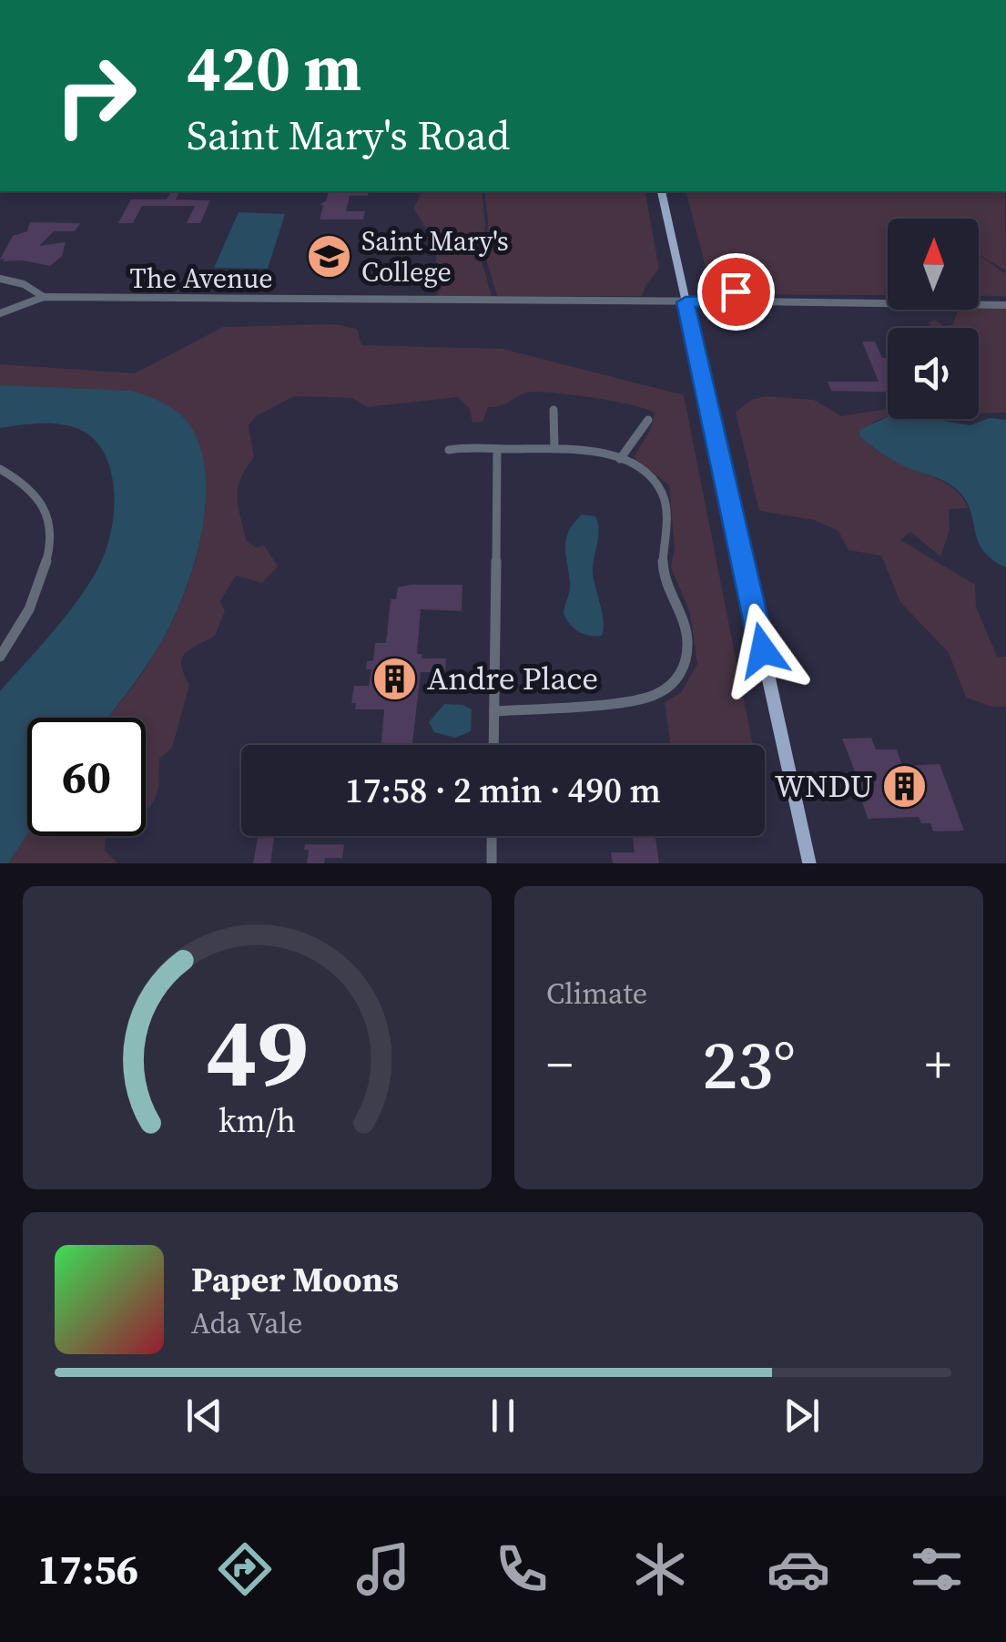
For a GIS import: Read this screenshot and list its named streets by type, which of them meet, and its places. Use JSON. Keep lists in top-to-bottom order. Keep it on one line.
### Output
{"streets":{"street":["The Avenue"]},"places":{"school or university":["Saint Mary's College"],"building":["Andre Place","WNDU"]},"north":"top","page":{"turn":["420 m","Saint Mary's Road"],"limit":"60","trip":"17:58 · 2 min · 490 m","tile":"Climate","heat":["−","23°","+"],"song":["Paper Moons","Ada Vale"],"tabs":"17:56","gauge":["49","km/h"]}}
